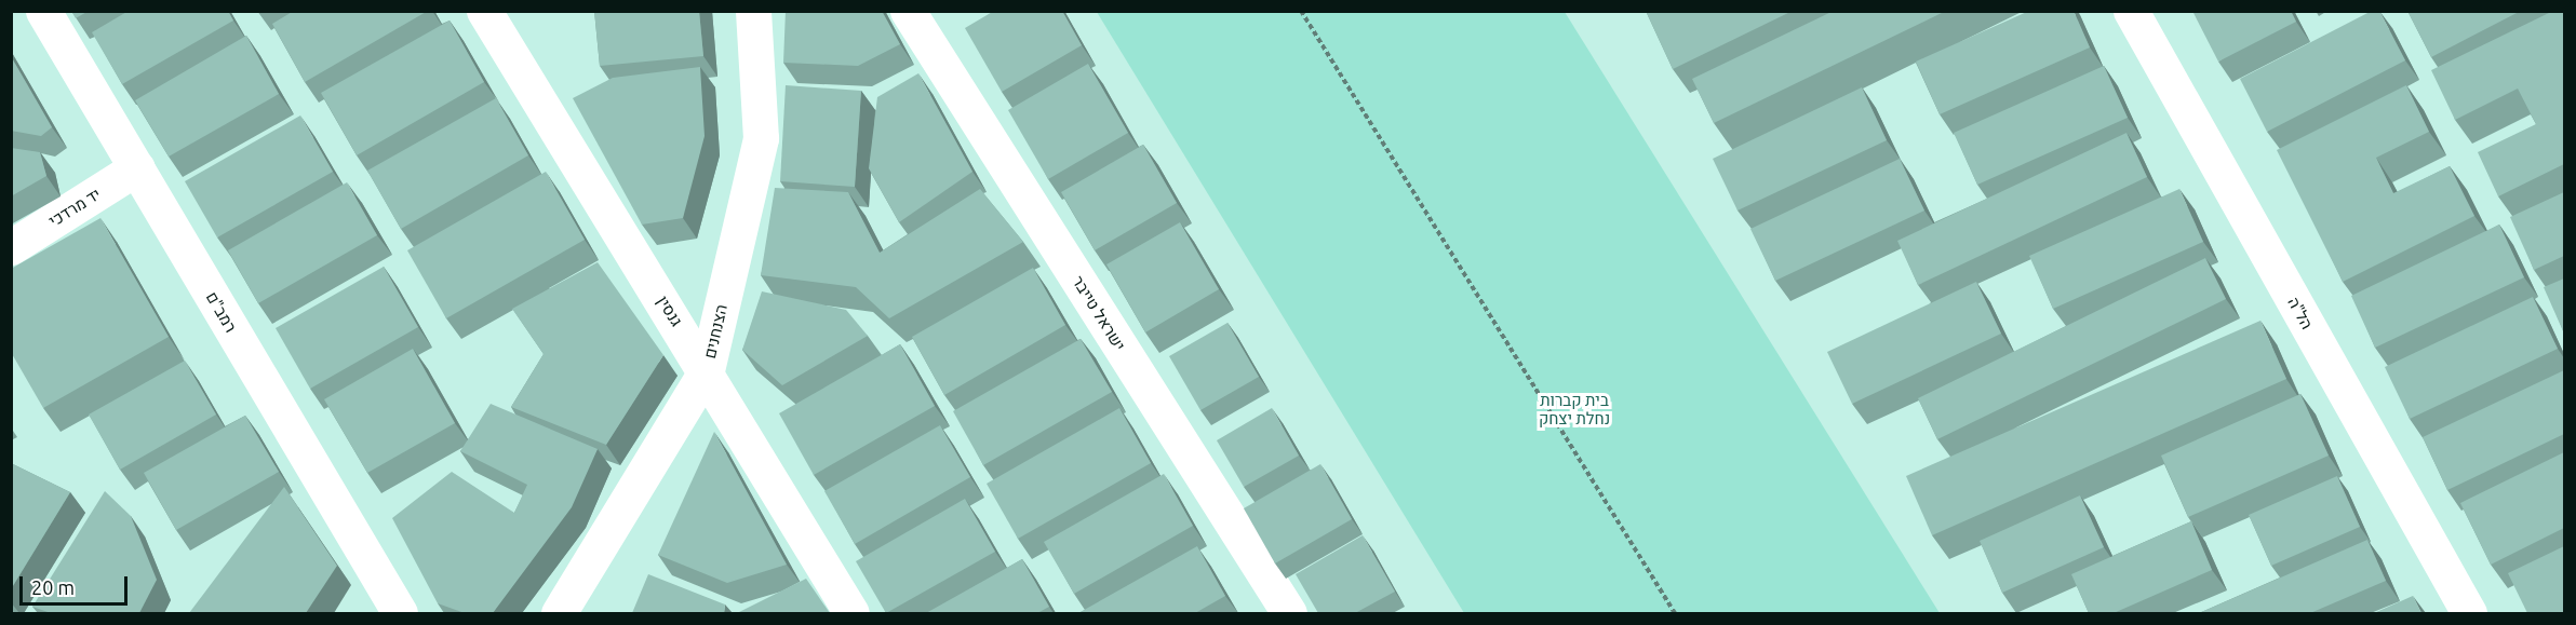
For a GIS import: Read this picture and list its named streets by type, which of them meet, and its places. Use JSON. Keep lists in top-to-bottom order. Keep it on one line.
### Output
{"streets":{"street":["יד מרדכי","גנסין","רמב\"ם","ישראל טייבר","הל\"ה","הצנחנים"]},"crossings":[["יד מרדכי","רמב\"ם"],["גנסין","הצנחנים"]],"parks":["בית קברות נחלת יצחק"],"scale_bar":"20 m"}
